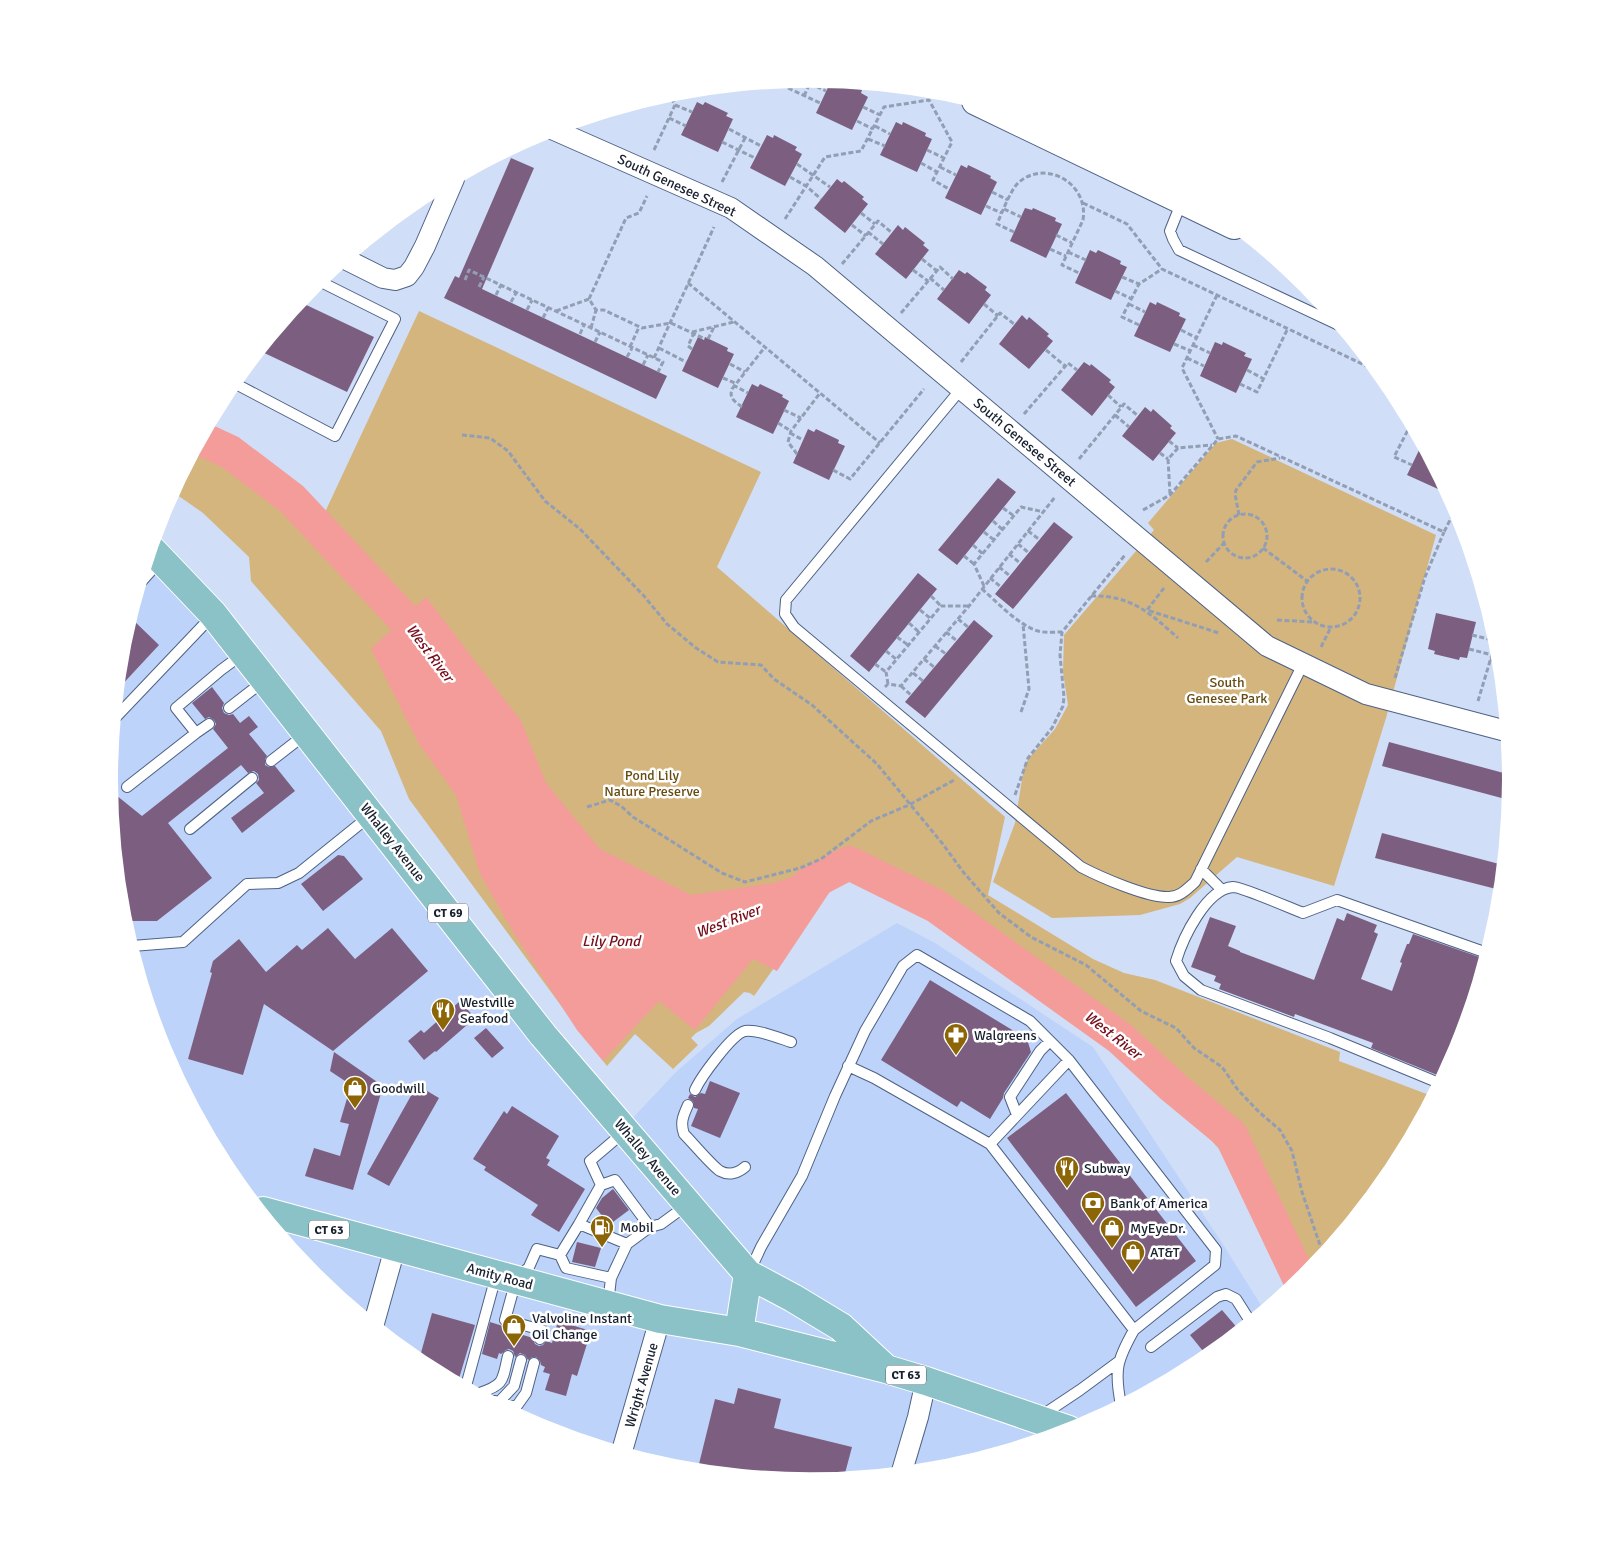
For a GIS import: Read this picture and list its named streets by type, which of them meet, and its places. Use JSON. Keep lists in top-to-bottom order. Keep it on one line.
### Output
{"streets":{"main road":["Whalley Avenue","CT 69","CT 63","Amity Road"],"street":["South Genesee Street","Wright Avenue"]},"crossings":[["Whalley Avenue","Amity Road"],["Amity Road","Wright Avenue"]],"water":["West River","Lily Pond"],"parks":["South Genesee Park","Pond Lily Nature Preserve"],"places":{"restaurant":["Westville Seafood","Subway"],"pharmacy":["Walgreens"],"shop":["Goodwill","MyEyeDr.","AT&T","Valvoline Instant Oil Change"],"bank":["Bank of America"],"fuel station":["Mobil"]}}
